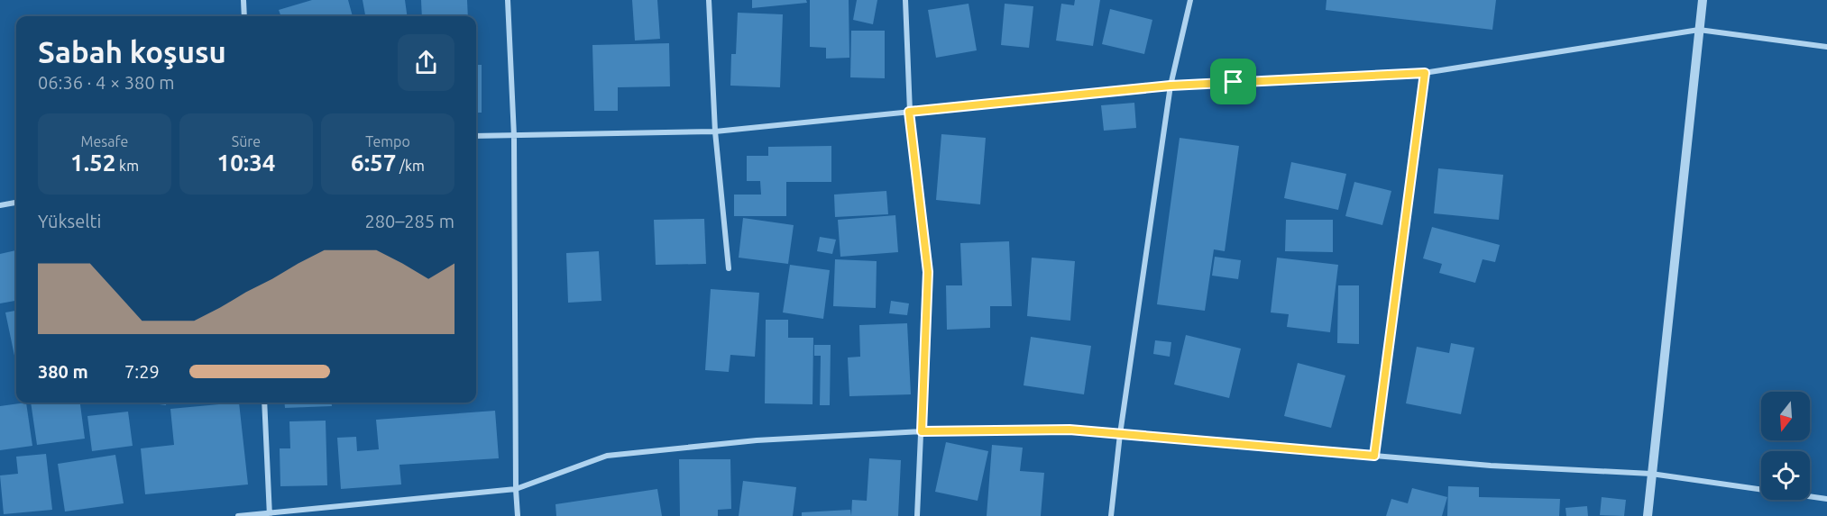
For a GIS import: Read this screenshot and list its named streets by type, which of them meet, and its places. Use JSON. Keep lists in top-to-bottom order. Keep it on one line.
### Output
{"north":"bottom","page":{"heading":["Sabah koşusu","06:36 · 4 × 380 m"],"stats":[["Mesafe","1.52 km"],["Süre","10:34"],["Tempo","6:57 /km"]],"chart":["Yükselti","280–285 m"],"list":[{"name":"380 m","note":"7:29"}]}}
